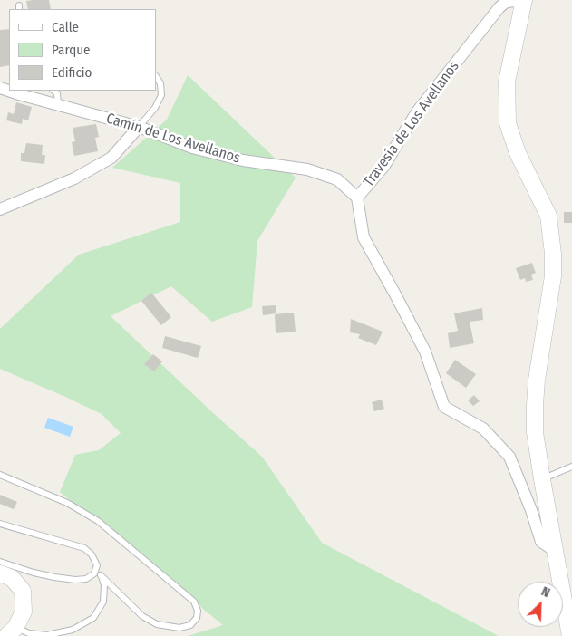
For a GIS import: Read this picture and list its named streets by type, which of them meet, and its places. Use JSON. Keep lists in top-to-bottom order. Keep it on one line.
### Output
{"streets":{"street":["Travesía de Los Avellanos","Camín de Los Avellanos"]},"crossings":[["Travesía de Los Avellanos","Camín de Los Avellanos"]],"legend":["Calle","Parque","Edificio"],"north":"top right"}
